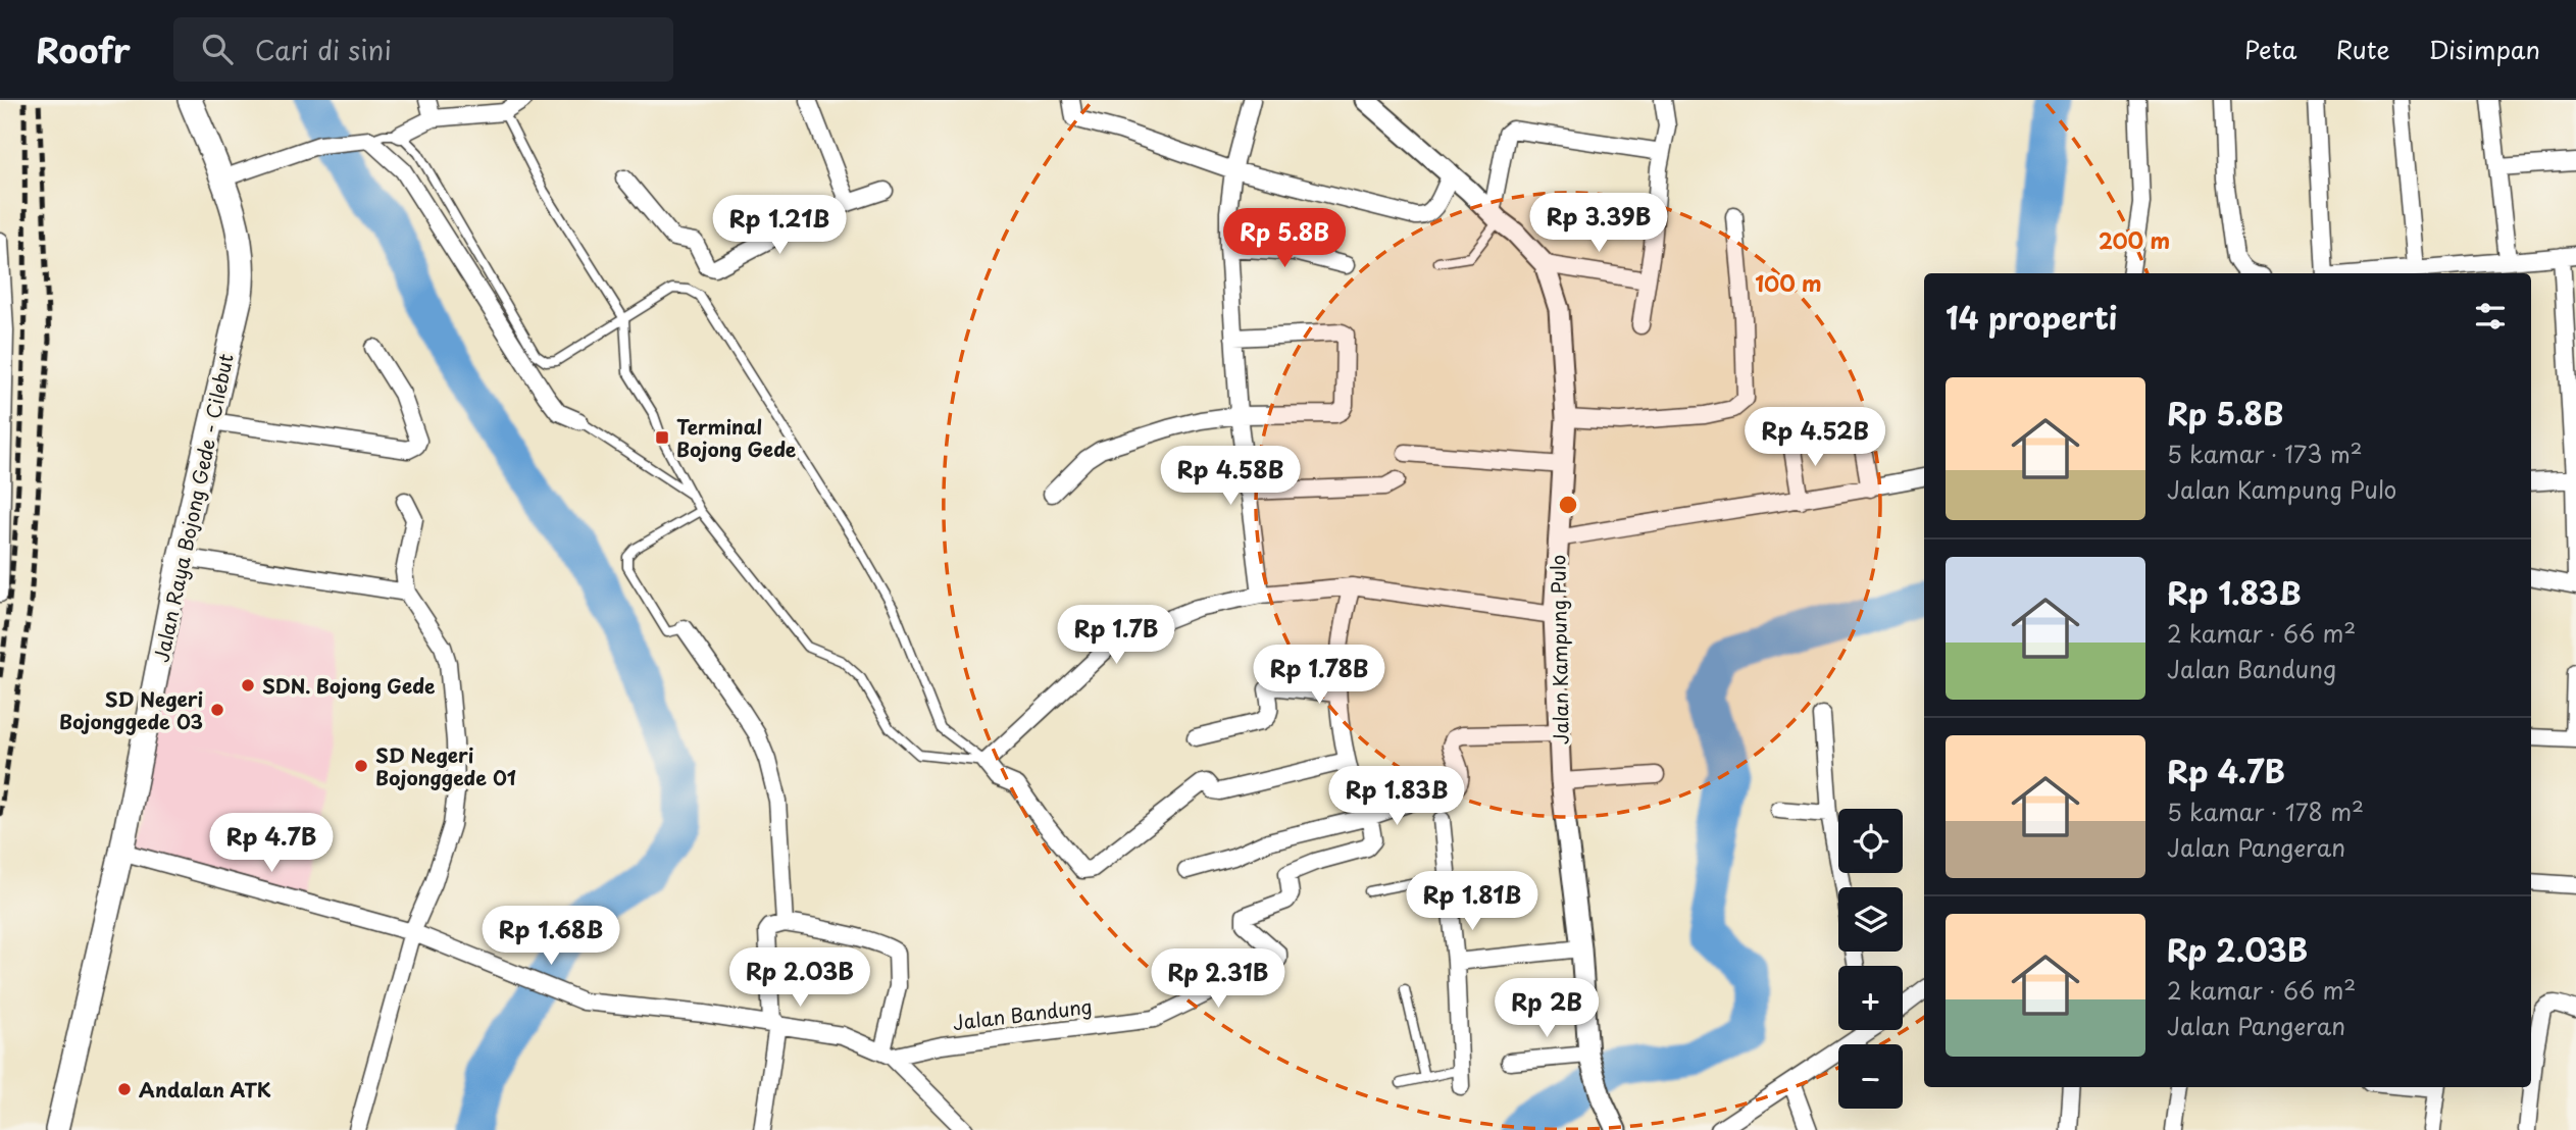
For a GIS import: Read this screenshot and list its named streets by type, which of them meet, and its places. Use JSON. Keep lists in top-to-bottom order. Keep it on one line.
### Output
{"streets":{"main road":["Jalan Raya Bojong Gede - Cilebut"],"street":["Jalan Kampung Pulo","Jalan Bandung"]},"places":{"transit":["Terminal Bojong Gede"],"other":["SDN. Bojong Gede","SD Negeri Bojonggede 03","SD Negeri Bojonggede 01","Andalan ATK"]},"page":{"header":"Roofr","search":"Cari di sini","nav":["Peta","Rute","Disimpan"],"price":["Rp 3.39B","Rp 1.21B","Rp 5.8B","Rp 4.52B","Rp 4.58B","Rp 1.7B","Rp 1.78B","Rp 1.83B","Rp 4.7B","Rp 1.81B","Rp 1.68B","Rp 2.03B","Rp 2.31B","Rp 2B"],"heading":"14 properti","list":[{"name":"Rp 5.8B","note":"5 kamar · 173 m² · Jalan Kampung Pulo"},{"name":"Rp 1.83B","note":"2 kamar · 66 m² · Jalan Bandung"},{"name":"Rp 4.7B","note":"5 kamar · 178 m² · Jalan Pangeran"},{"name":"Rp 2.03B","note":"2 kamar · 66 m² · Jalan Pangeran"}],"map_buttons":["+","−"]},"rings":["200 m","100 m"]}
